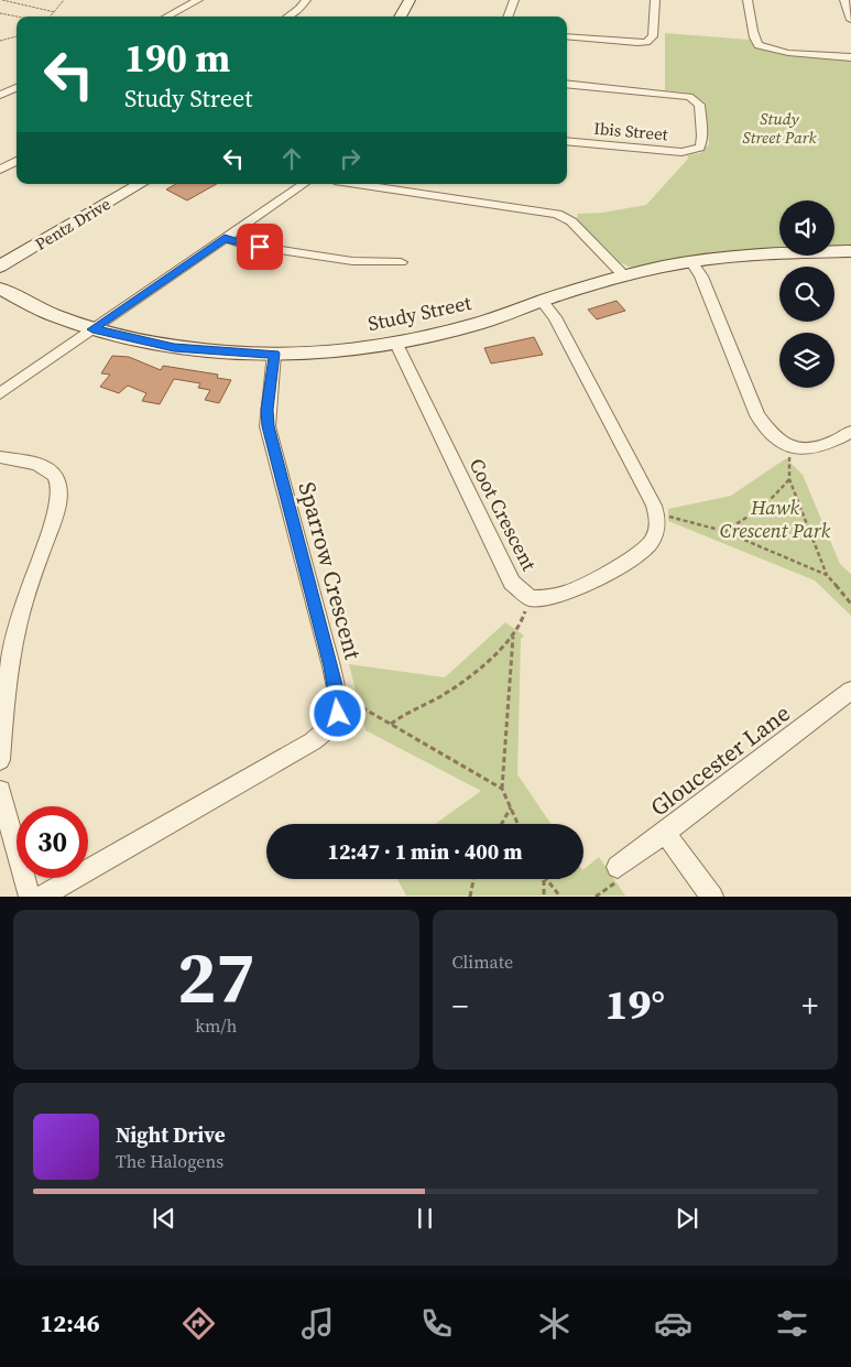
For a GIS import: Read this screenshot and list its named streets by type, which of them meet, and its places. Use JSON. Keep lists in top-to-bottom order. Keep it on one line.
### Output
{"streets":{"street":["Ibis Street","Pentz Drive","Study Street","Coot Crescent","Sparrow Crescent","Gloucester Lane"]},"crossings":[["Study Street","Coot Crescent"],["Study Street","Sparrow Crescent"]],"parks":["Study Street Park","Hawk Crescent Park"],"page":{"turn":["190 m","Study Street"],"limit":"30","trip":"12:47 · 1 min · 400 m","tile":[["27","km/h"],"Climate"],"heat":["−","19°","+"],"song":["Night Drive","The Halogens"],"tabs":"12:46"}}
